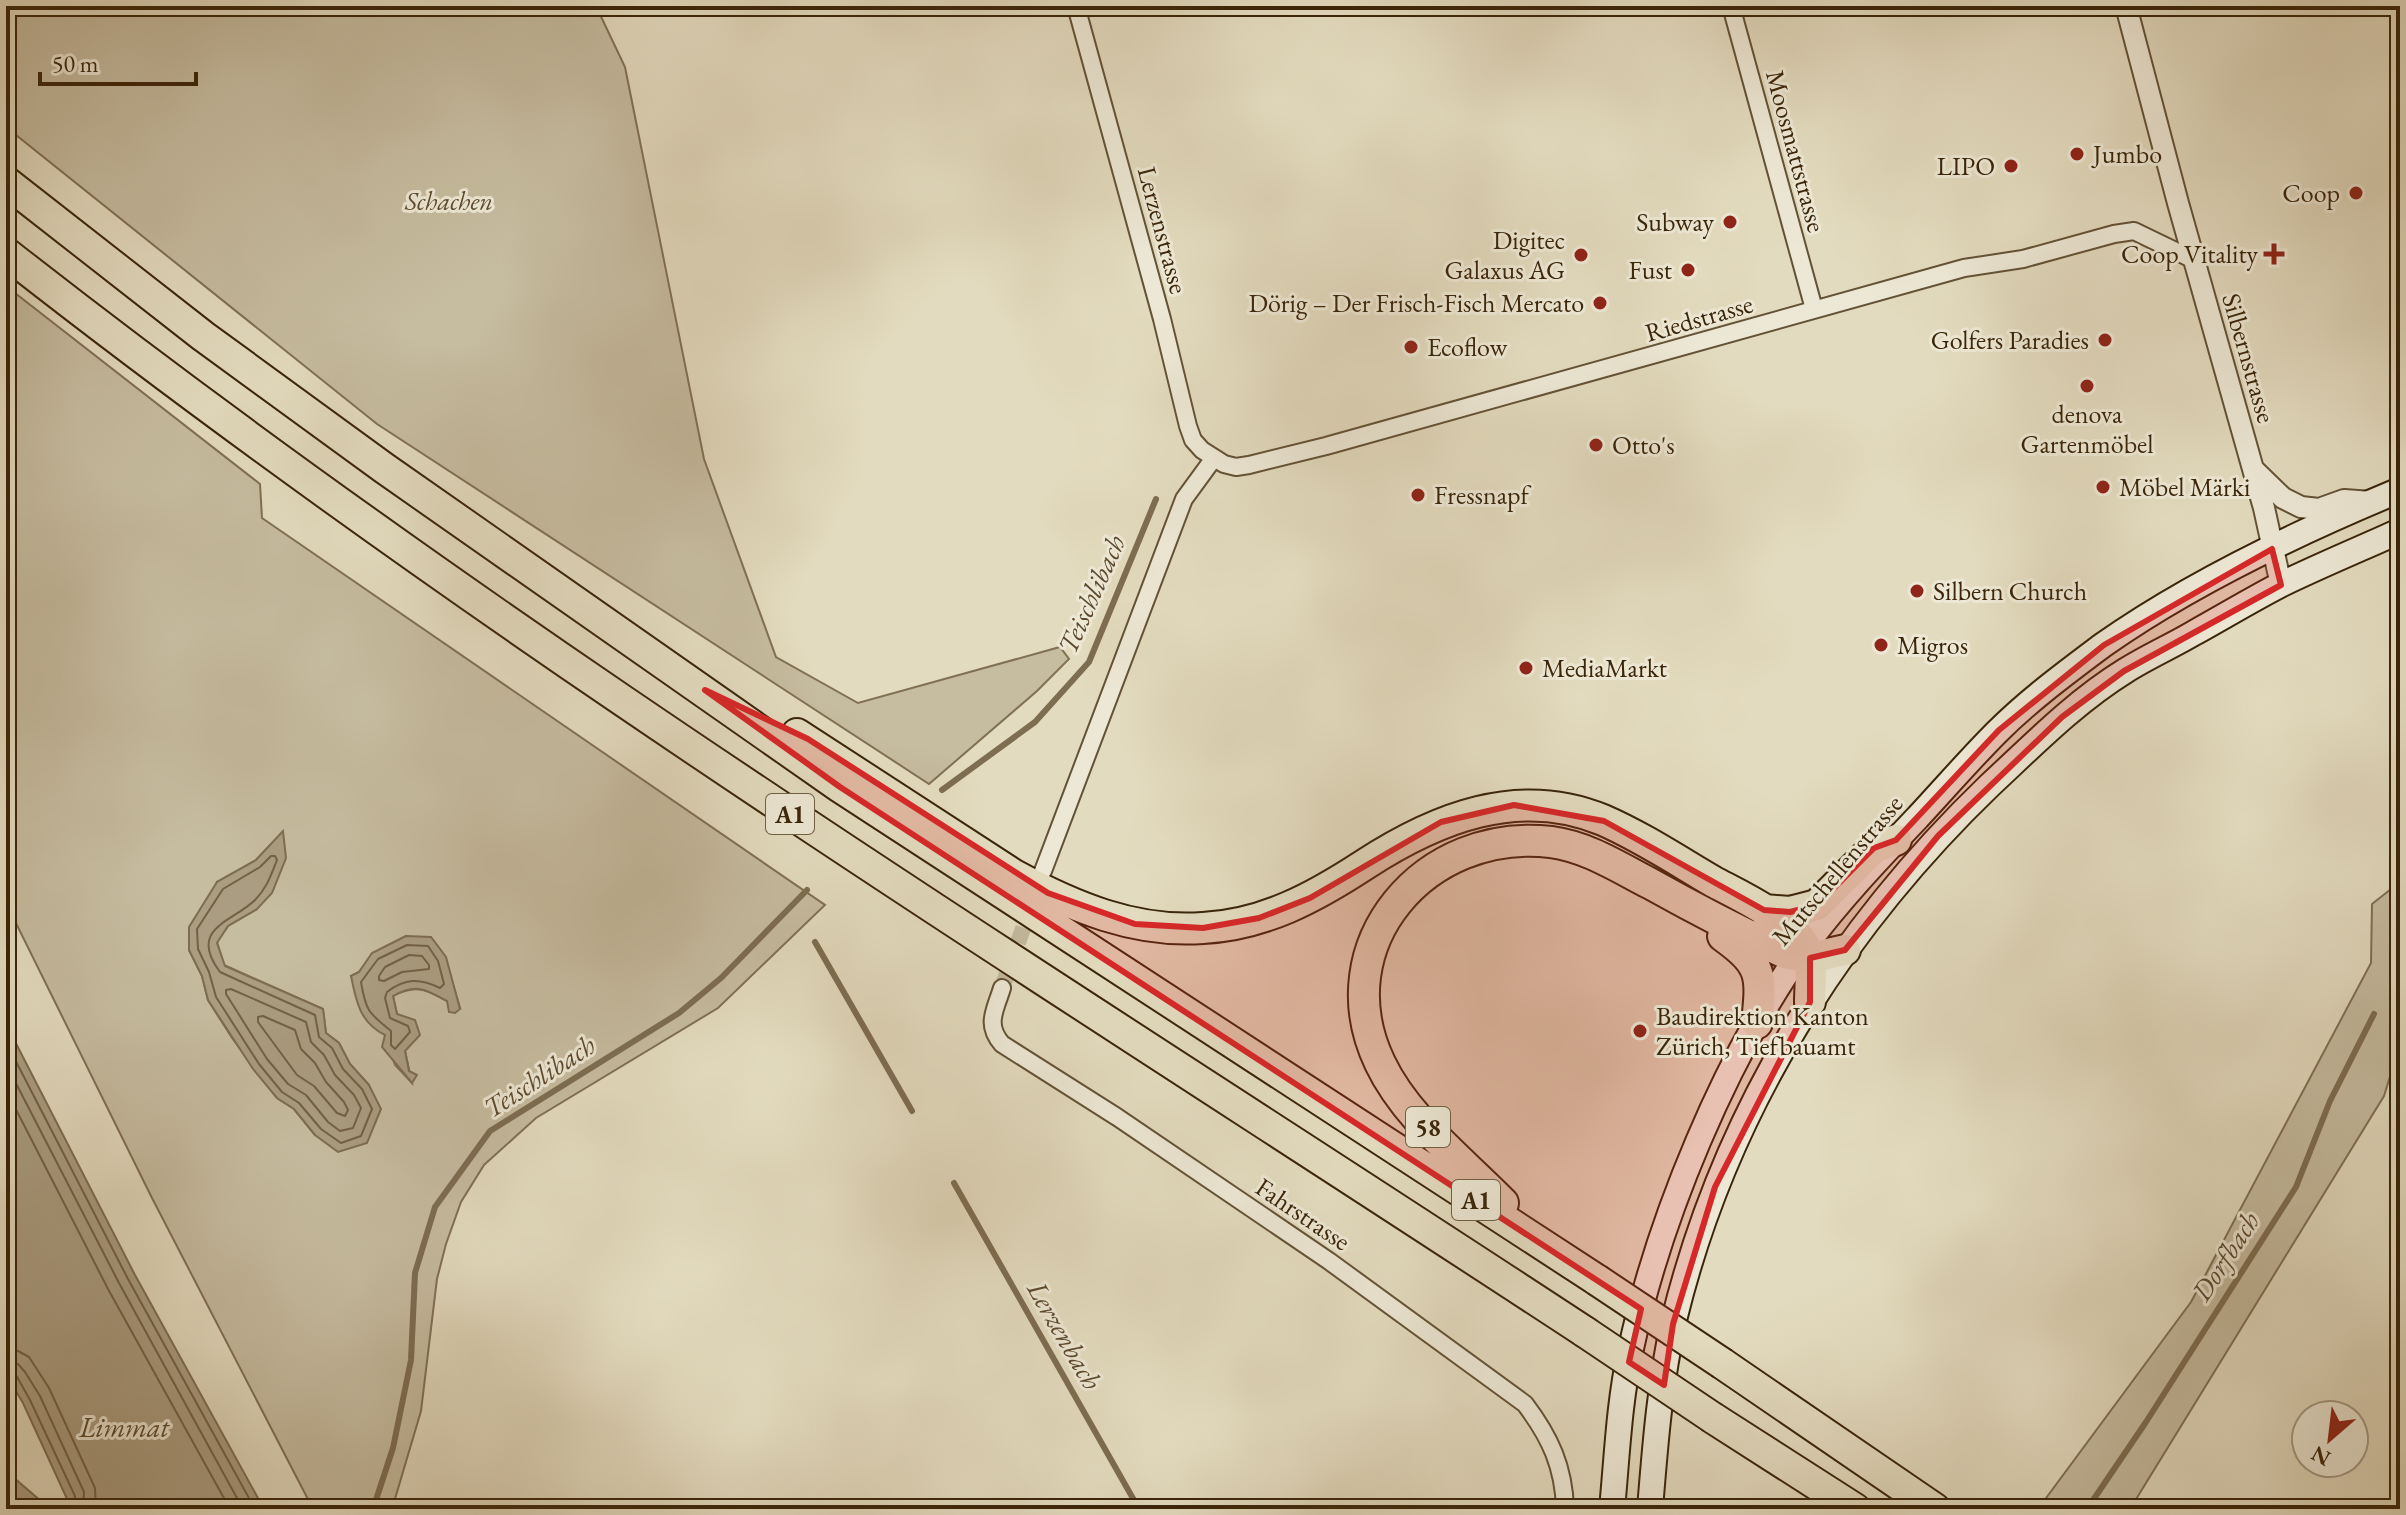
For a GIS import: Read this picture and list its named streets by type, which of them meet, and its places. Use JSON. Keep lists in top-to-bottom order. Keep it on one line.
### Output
{"streets":{"highway":["A1","58"],"main road":["Mutschellenstrasse"],"street":["Moosmattstrasse","Lerzenstrasse","Riedstrasse","Silbernstrasse","Fahrstrasse"]},"crossings":[["Moosmattstrasse","Riedstrasse"],["Lerzenstrasse","Riedstrasse"],["Riedstrasse","Silbernstrasse"],["Silbernstrasse","Mutschellenstrasse"],["A1","58"],["Mutschellenstrasse","58"]],"water":["Teischlibach","Dorfbach","Lerzenbach","Limmat"],"parks":["Schachen"],"places":{"other":["Jumbo","LIPO","Coop","Subway","Digitec Galaxus AG","Fust","Dörig – Der Frisch-Fisch Mercato","Golfers Paradies","Ecoflow","denova Gartenmöbel","Otto's","Möbel Märki","Fressnapf","Silbern Church","Migros","MediaMarkt","Baudirektion Kanton Zürich, Tiefbauamt"],"health":["Coop Vitality"]},"scale_bar":"50 m","north":"bottom left"}
